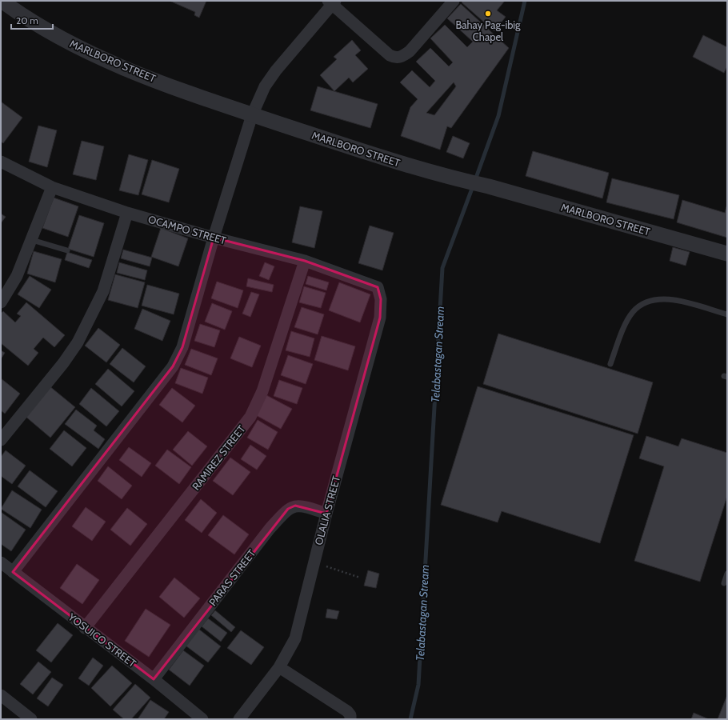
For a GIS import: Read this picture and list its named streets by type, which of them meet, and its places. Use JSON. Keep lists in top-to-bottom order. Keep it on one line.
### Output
{"streets":{"street":["MARLBORO STREET","OCAMPO STREET","RAMIREZ STREET","OLALIA STREET","PARAS STREET","YOSUICO STREET"]},"crossings":[["OCAMPO STREET","RAMIREZ STREET"],["OCAMPO STREET","OLALIA STREET"],["RAMIREZ STREET","YOSUICO STREET"],["OLALIA STREET","PARAS STREET"],["PARAS STREET","YOSUICO STREET"]],"water":["Telabastagan Stream"],"places":["Bahay Pag-ibig Chapel"],"scale_bar":"20 m"}
